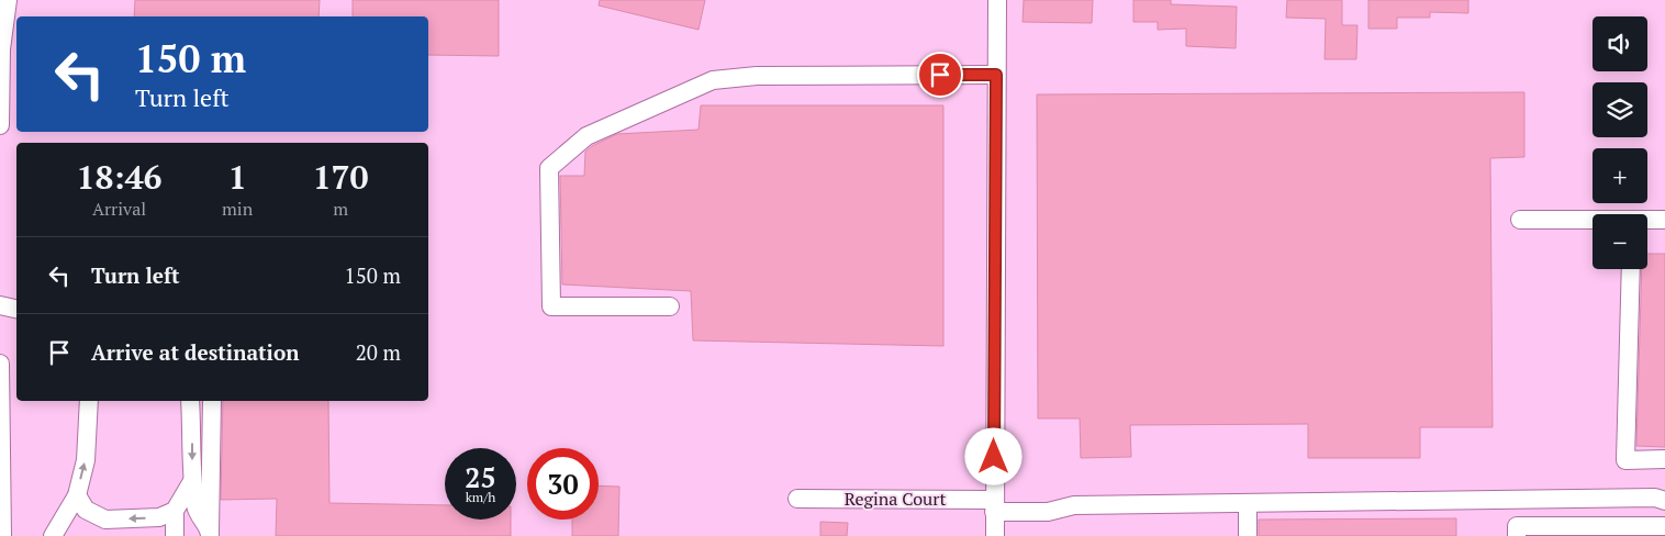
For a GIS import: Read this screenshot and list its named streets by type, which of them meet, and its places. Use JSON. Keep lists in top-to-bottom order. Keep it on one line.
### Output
{"streets":{"street":["Regina Court"]},"page":{"map_buttons":["+","−"],"turn":["150 m","Turn left"],"eta":["18:46","Arrival","1","min","170","m"],"list":[{"name":"Turn left","value":"150 m"},{"name":"Arrive at destination","value":"20 m"}],"speed":"25 km/h","limit":"30"}}
